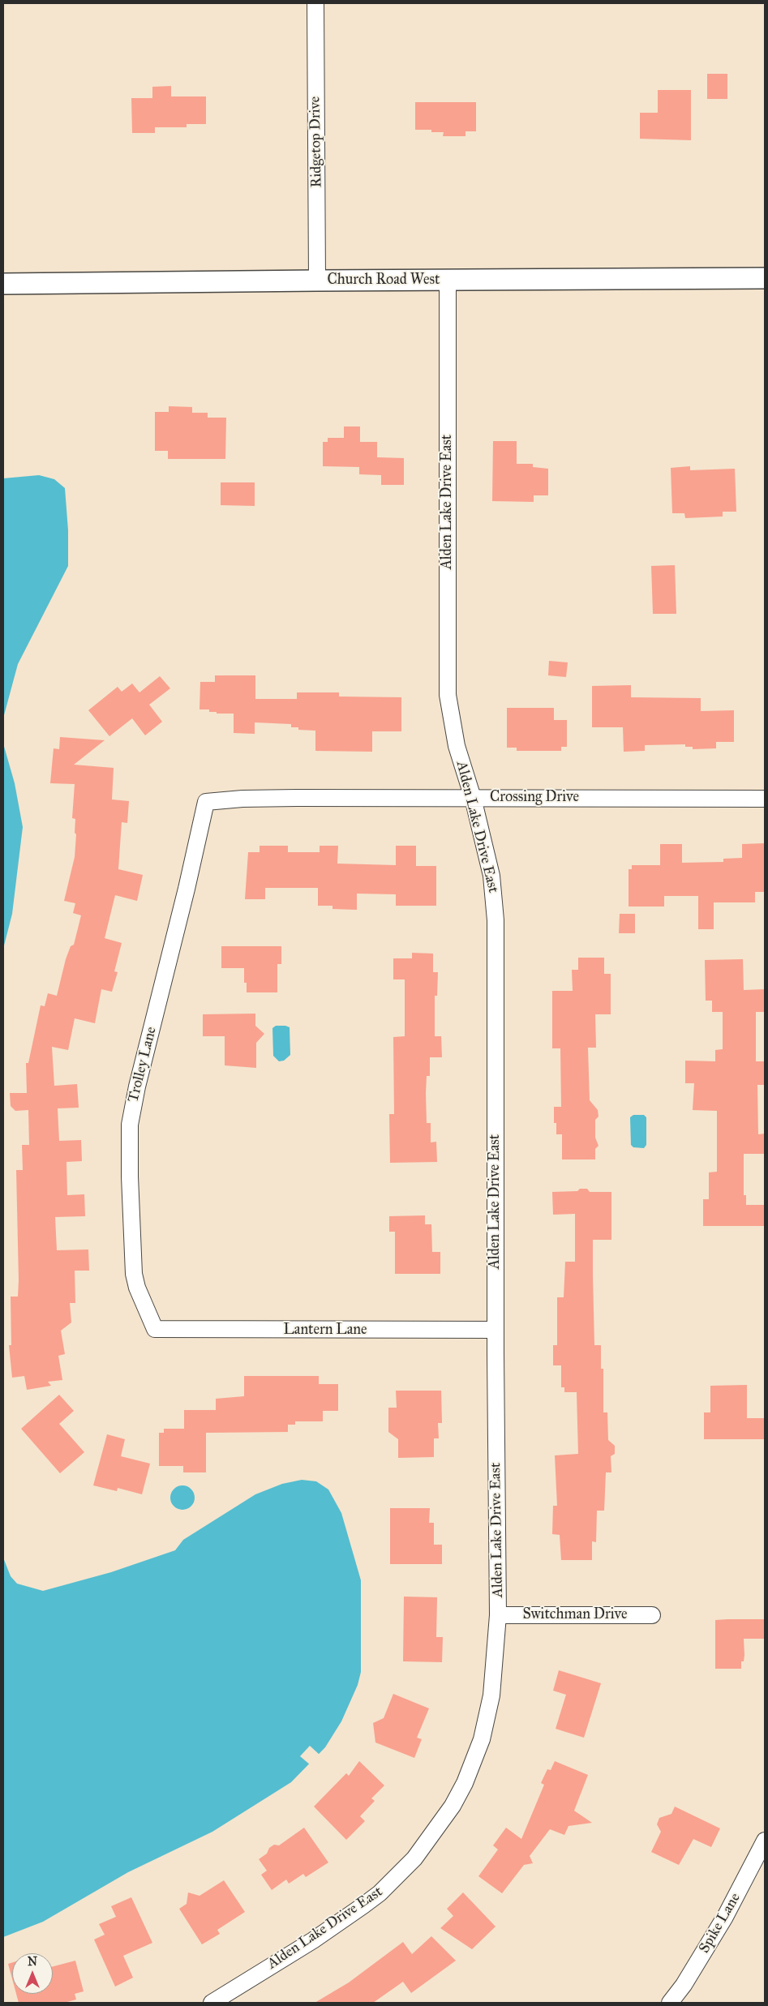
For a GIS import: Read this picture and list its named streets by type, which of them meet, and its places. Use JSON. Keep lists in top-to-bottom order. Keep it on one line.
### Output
{"streets":{"street":["Ridgetop Drive","Church Road West","Alden Lake Drive East","Crossing Drive","Trolley Lane","Lantern Lane","Switchman Drive","Spike Lane"]},"crossings":[["Ridgetop Drive","Church Road West"],["Church Road West","Alden Lake Drive East"],["Alden Lake Drive East","Crossing Drive"],["Alden Lake Drive East","Lantern Lane"],["Alden Lake Drive East","Switchman Drive"],["Crossing Drive","Trolley Lane"],["Trolley Lane","Lantern Lane"]],"north":"top"}
